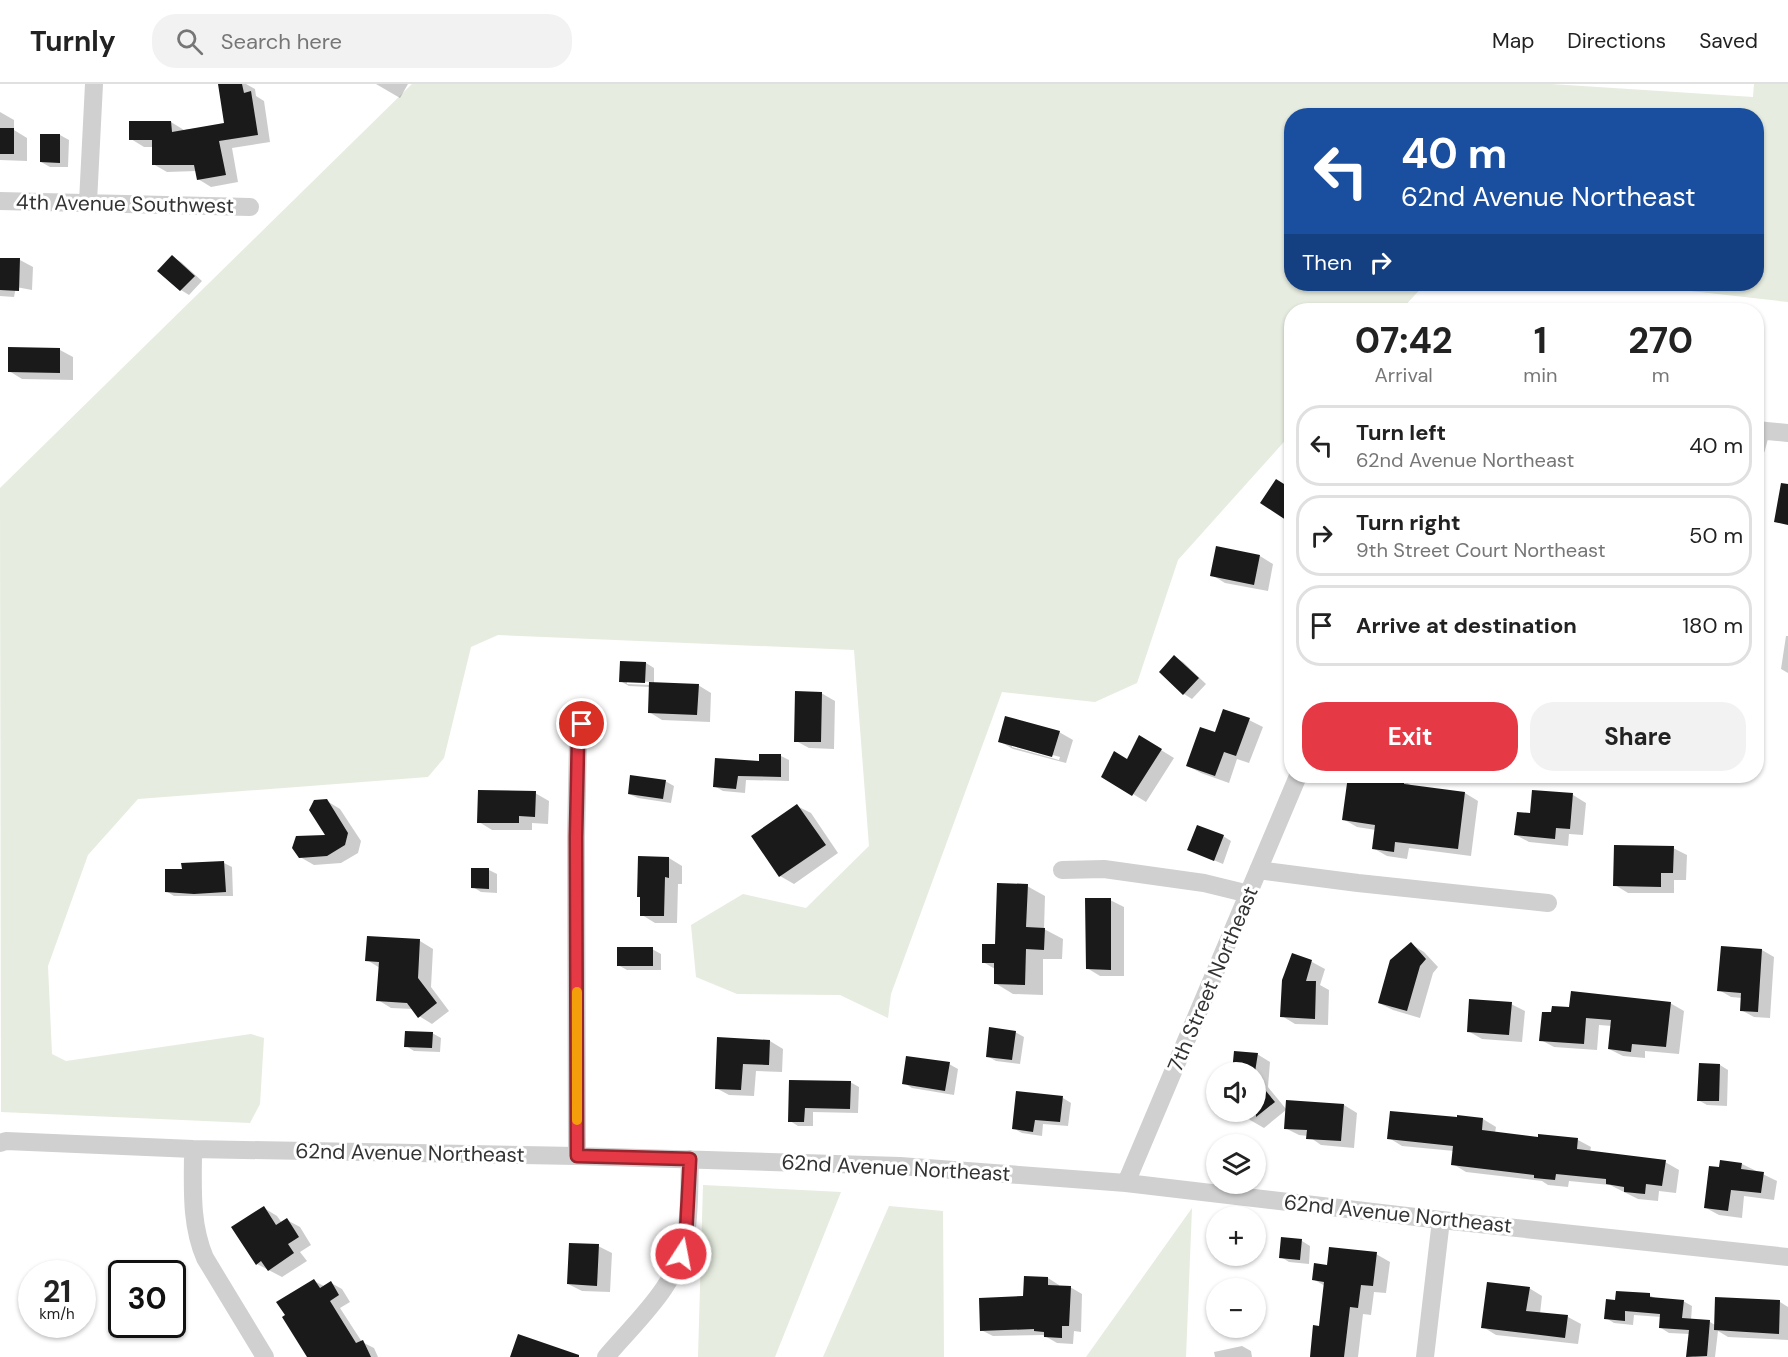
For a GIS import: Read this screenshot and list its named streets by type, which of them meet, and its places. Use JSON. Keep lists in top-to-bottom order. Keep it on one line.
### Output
{"streets":{"street":["4th Avenue Southwest","7th Street Northeast","62nd Avenue Northeast"]},"crossings":[["7th Street Northeast","62nd Avenue Northeast"]],"page":{"header":"Turnly","search":"Search here","nav":["Map","Directions","Saved"],"turn":["40 m","62nd Avenue Northeast"],"then":"Then","eta":["07:42","Arrival","1","min","270","m"],"list":[{"name":"Turn left","note":"62nd Avenue Northeast","value":"40 m"},{"name":"Turn right","note":"9th Street Court Northeast","value":"50 m"},{"name":"Arrive at destination","value":"180 m"}],"buttons":["Exit","Share"],"map_buttons":["+","−"],"speed":"21 km/h","limit":"30"}}
